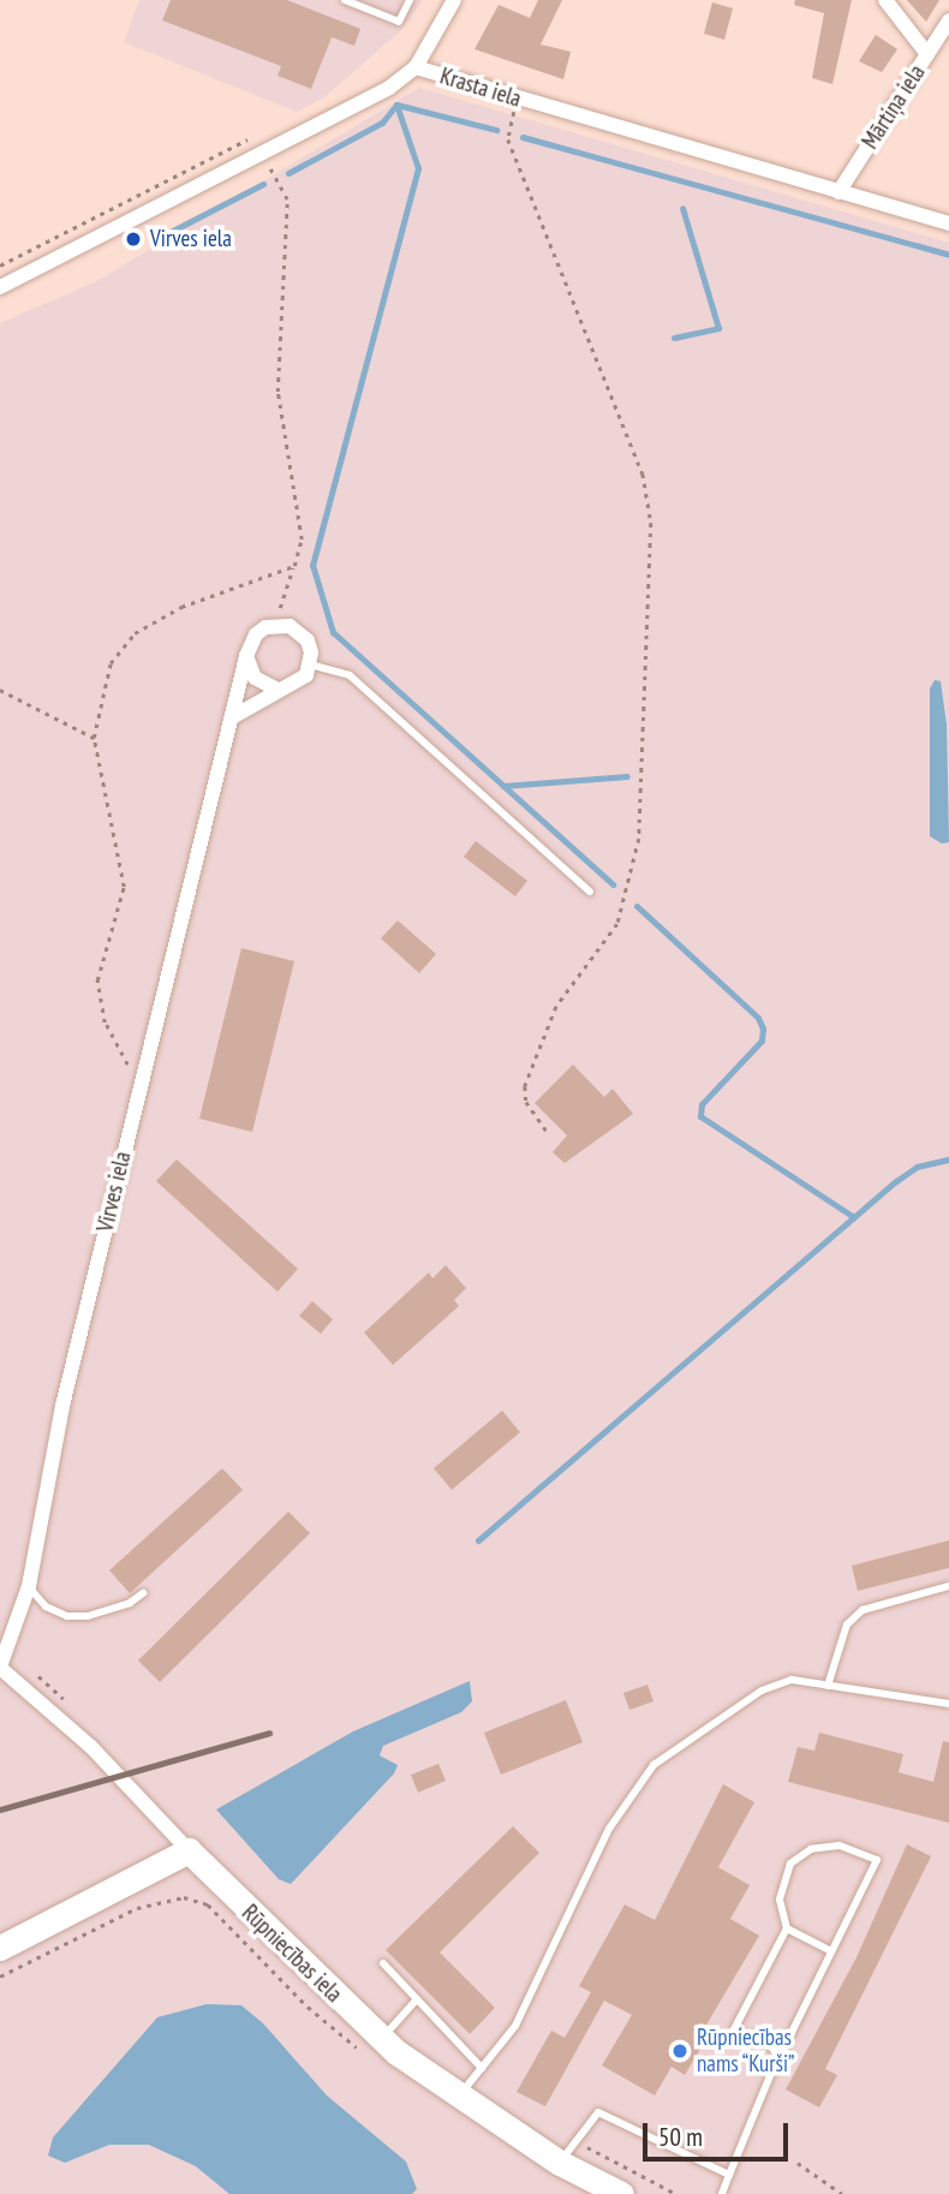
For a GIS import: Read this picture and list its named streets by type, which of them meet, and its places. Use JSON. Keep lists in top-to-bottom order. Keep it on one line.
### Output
{"streets":{"main road":["Rūpniecības iela"],"street":["Krasta iela","Mārtiņa iela","Virves iela"]},"crossings":[["Krasta iela","Mārtiņa iela"],["Virves iela","Rūpniecības iela"]],"places":["Virves iela","Rūpniecības nams “Kurši”"],"scale_bar":"50 m"}
